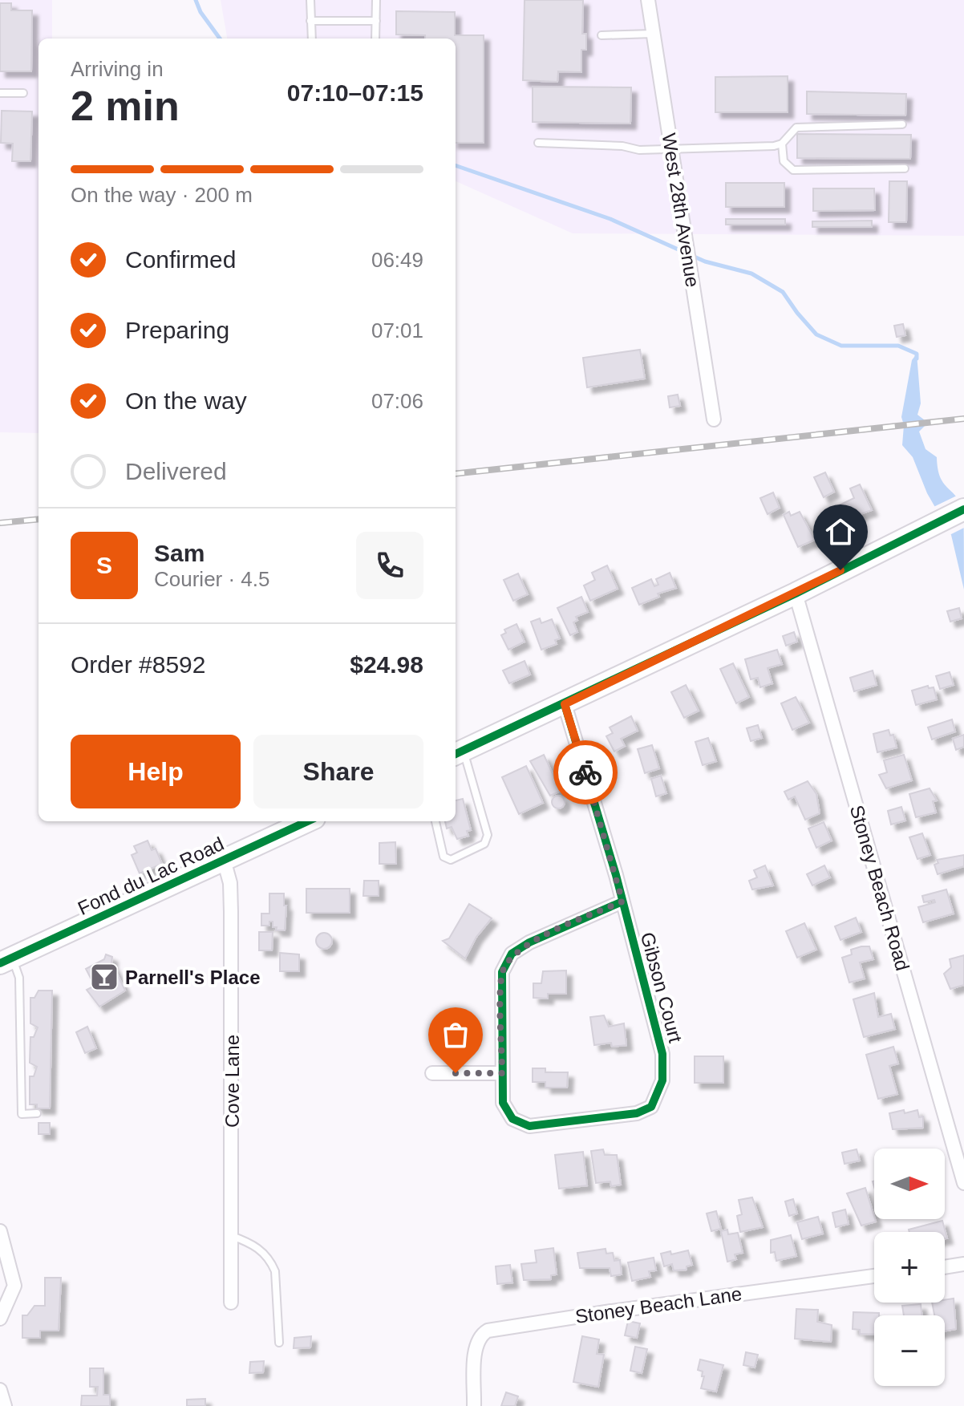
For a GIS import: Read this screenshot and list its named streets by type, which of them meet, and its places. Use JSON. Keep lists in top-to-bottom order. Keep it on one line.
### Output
{"streets":{"main road":["Fond du Lac Road"],"street":["West 28th Avenue","Stoney Beach Road","Gibson Court","Cove Lane","Stoney Beach Lane"]},"crossings":[["Fond du Lac Road","Cove Lane"]],"places":{"bar":["Parnell's Place"]},"north":"right","page":{"heading":["2 min","Arriving in","07:10–07:15"],"panel":["Sam","Courier · 4.5","Order #8592","$24.98"],"bar":"On the way · 200 m","list":[["Confirmed","06:49"],["Preparing","07:01"],["On the way","07:06"],"Delivered"],"round":"S","buttons":["Help","Share"],"map_buttons":["+","−"]}}
